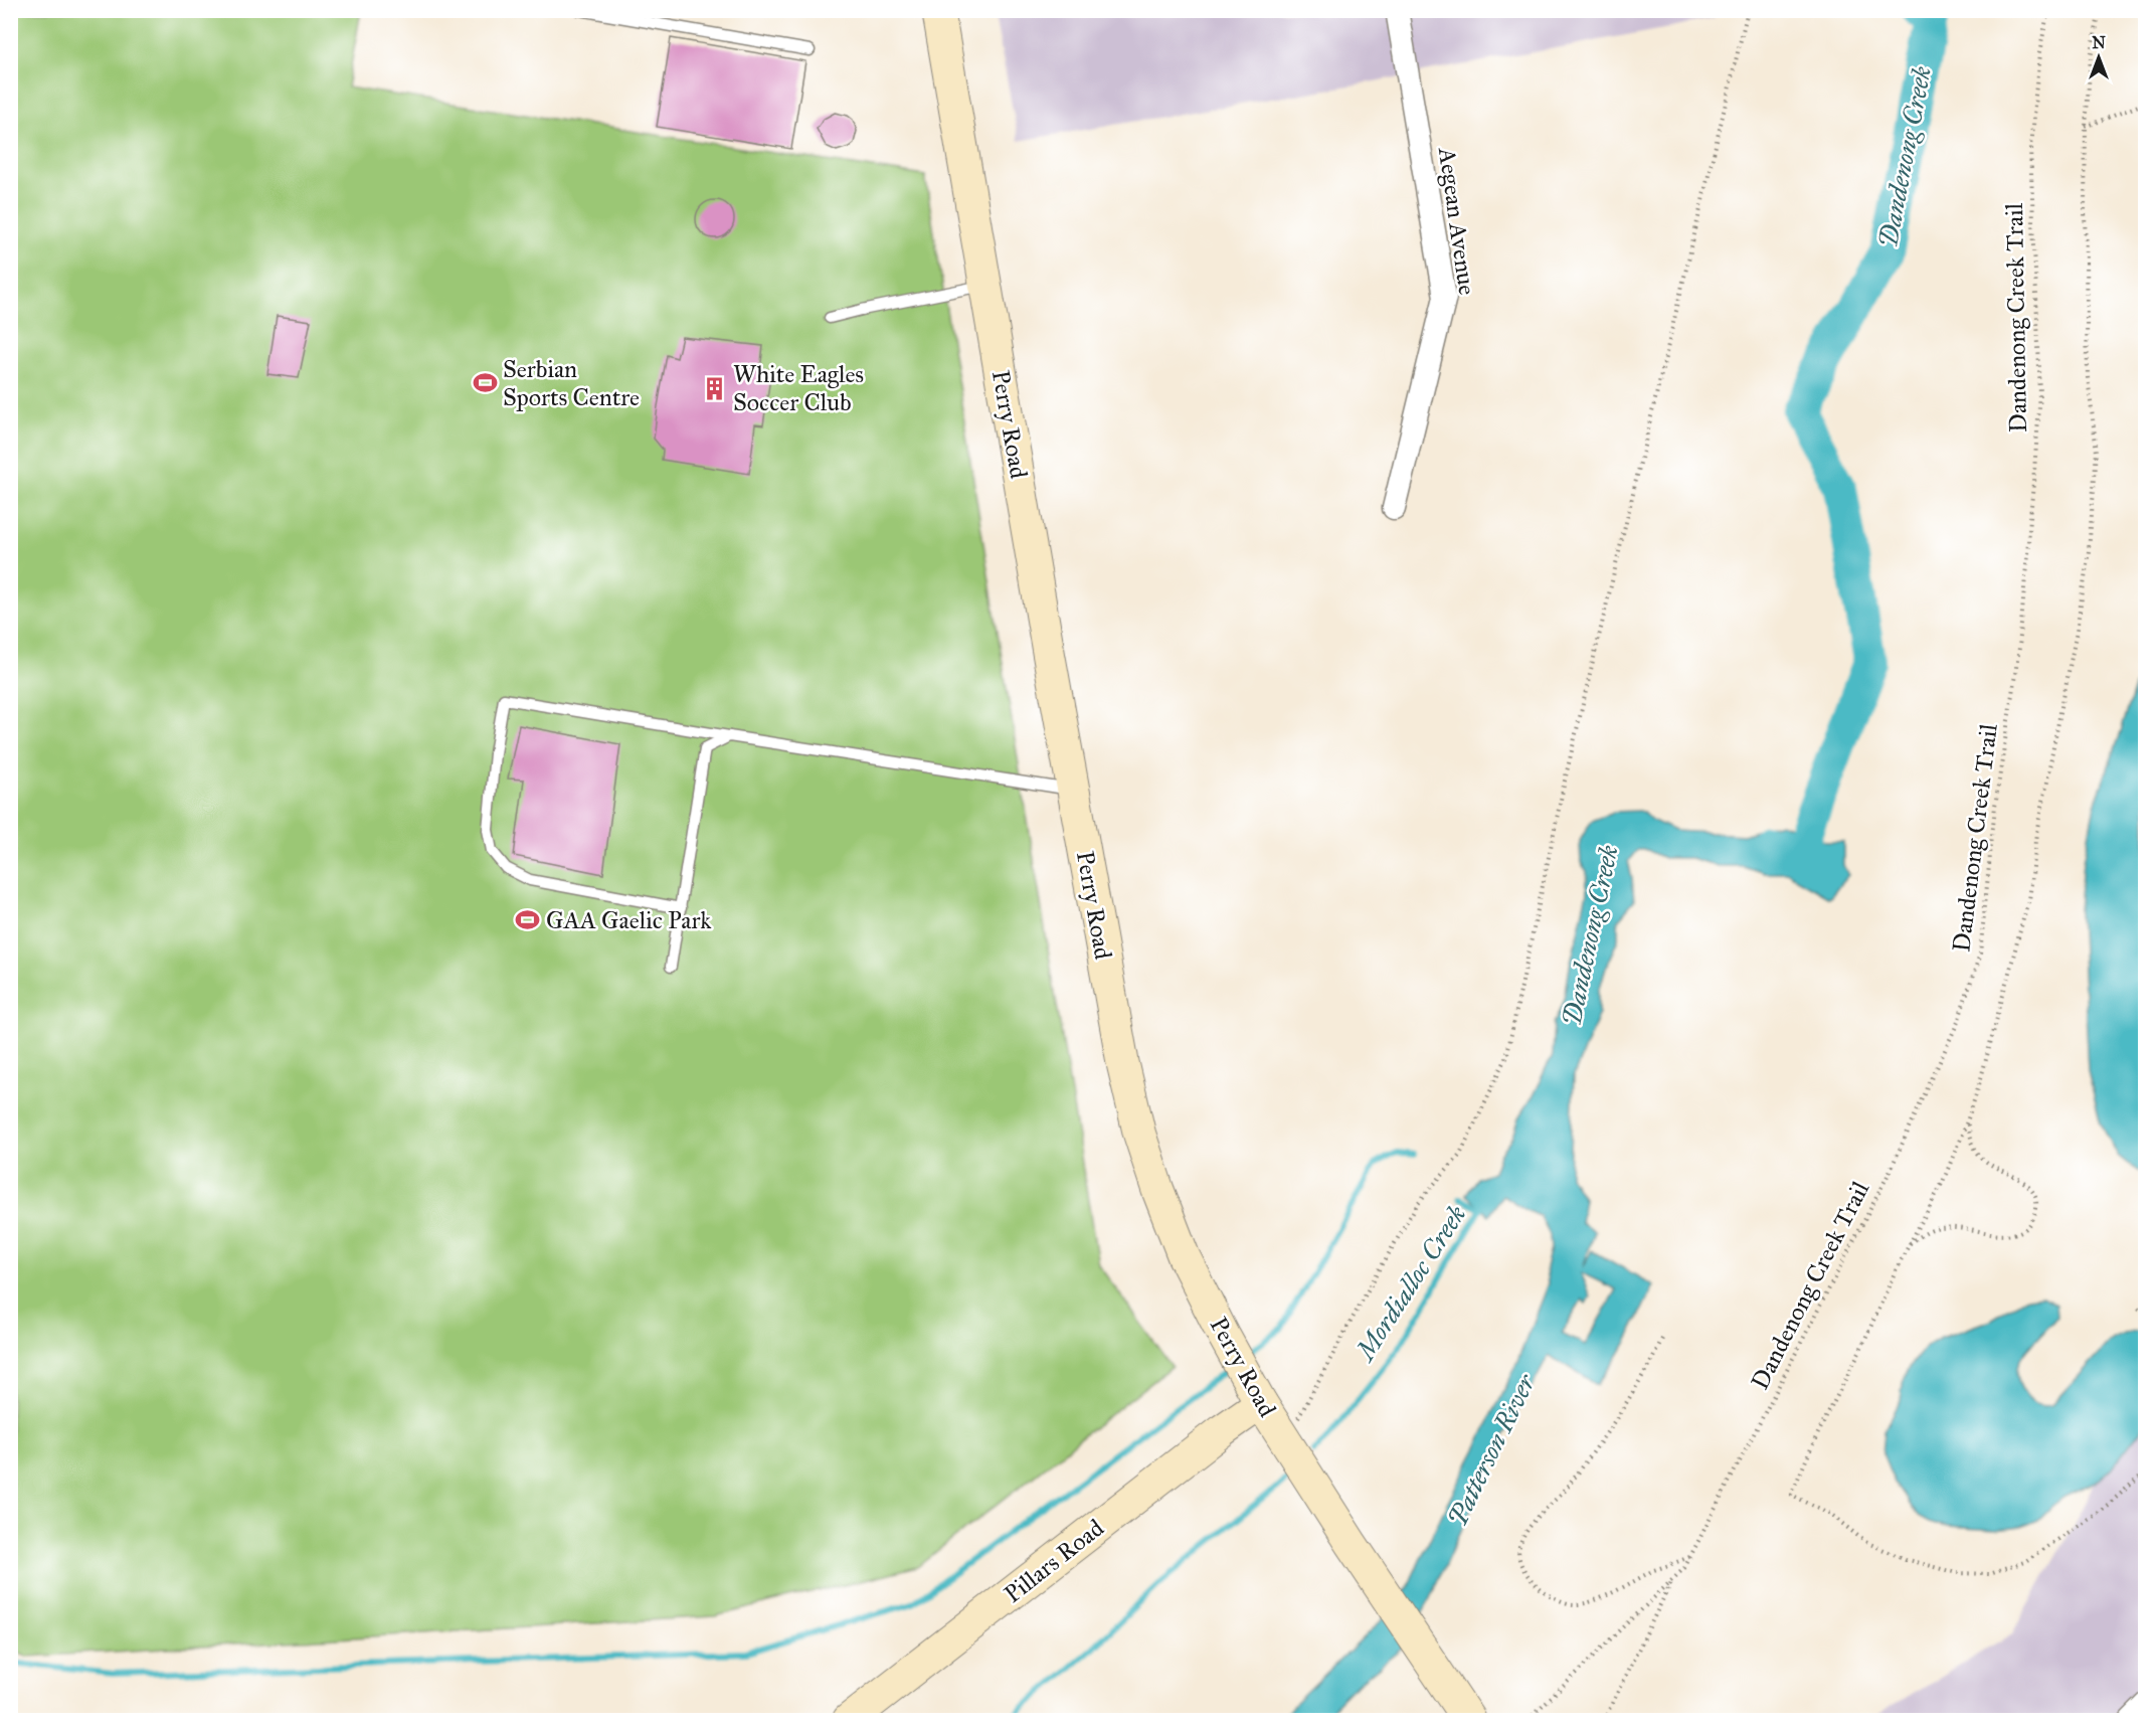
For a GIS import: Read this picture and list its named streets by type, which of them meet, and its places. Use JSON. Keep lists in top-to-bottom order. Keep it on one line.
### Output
{"streets":{"main road":["Perry Road","Pillars Road"],"street":["Aegean Avenue"],"path":["Dandenong Creek Trail"]},"crossings":[["Perry Road","Pillars Road"]],"water":["Dandenong Creek","Mordialloc Creek","Patterson River"],"places":{"sports":["Serbian Sports Centre","GAA Gaelic Park"],"building":["White Eagles Soccer Club"]},"north":"top"}
